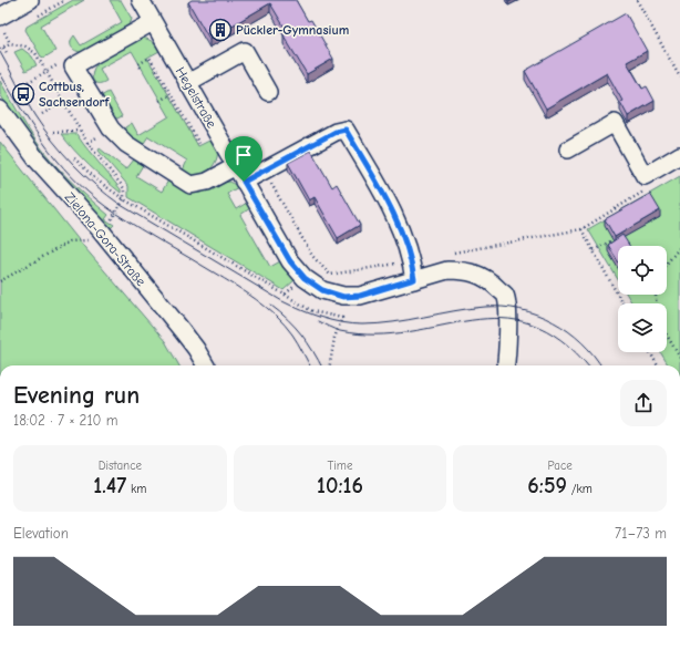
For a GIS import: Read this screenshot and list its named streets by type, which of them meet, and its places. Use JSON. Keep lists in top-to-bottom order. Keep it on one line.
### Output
{"streets":{"street":["Hegelstraße","Zielona-Gora-Straße"]},"places":{"building":["Pückler-Gymnasium"],"bus stop":["Cottbus, Sachsendorf"]},"page":{"heading":["Evening run","18:02 · 7 × 210 m"],"stats":[["Distance","1.47 km"],["Time","10:16"],["Pace","6:59 /km"]],"chart":["Elevation","71–73 m"]}}
